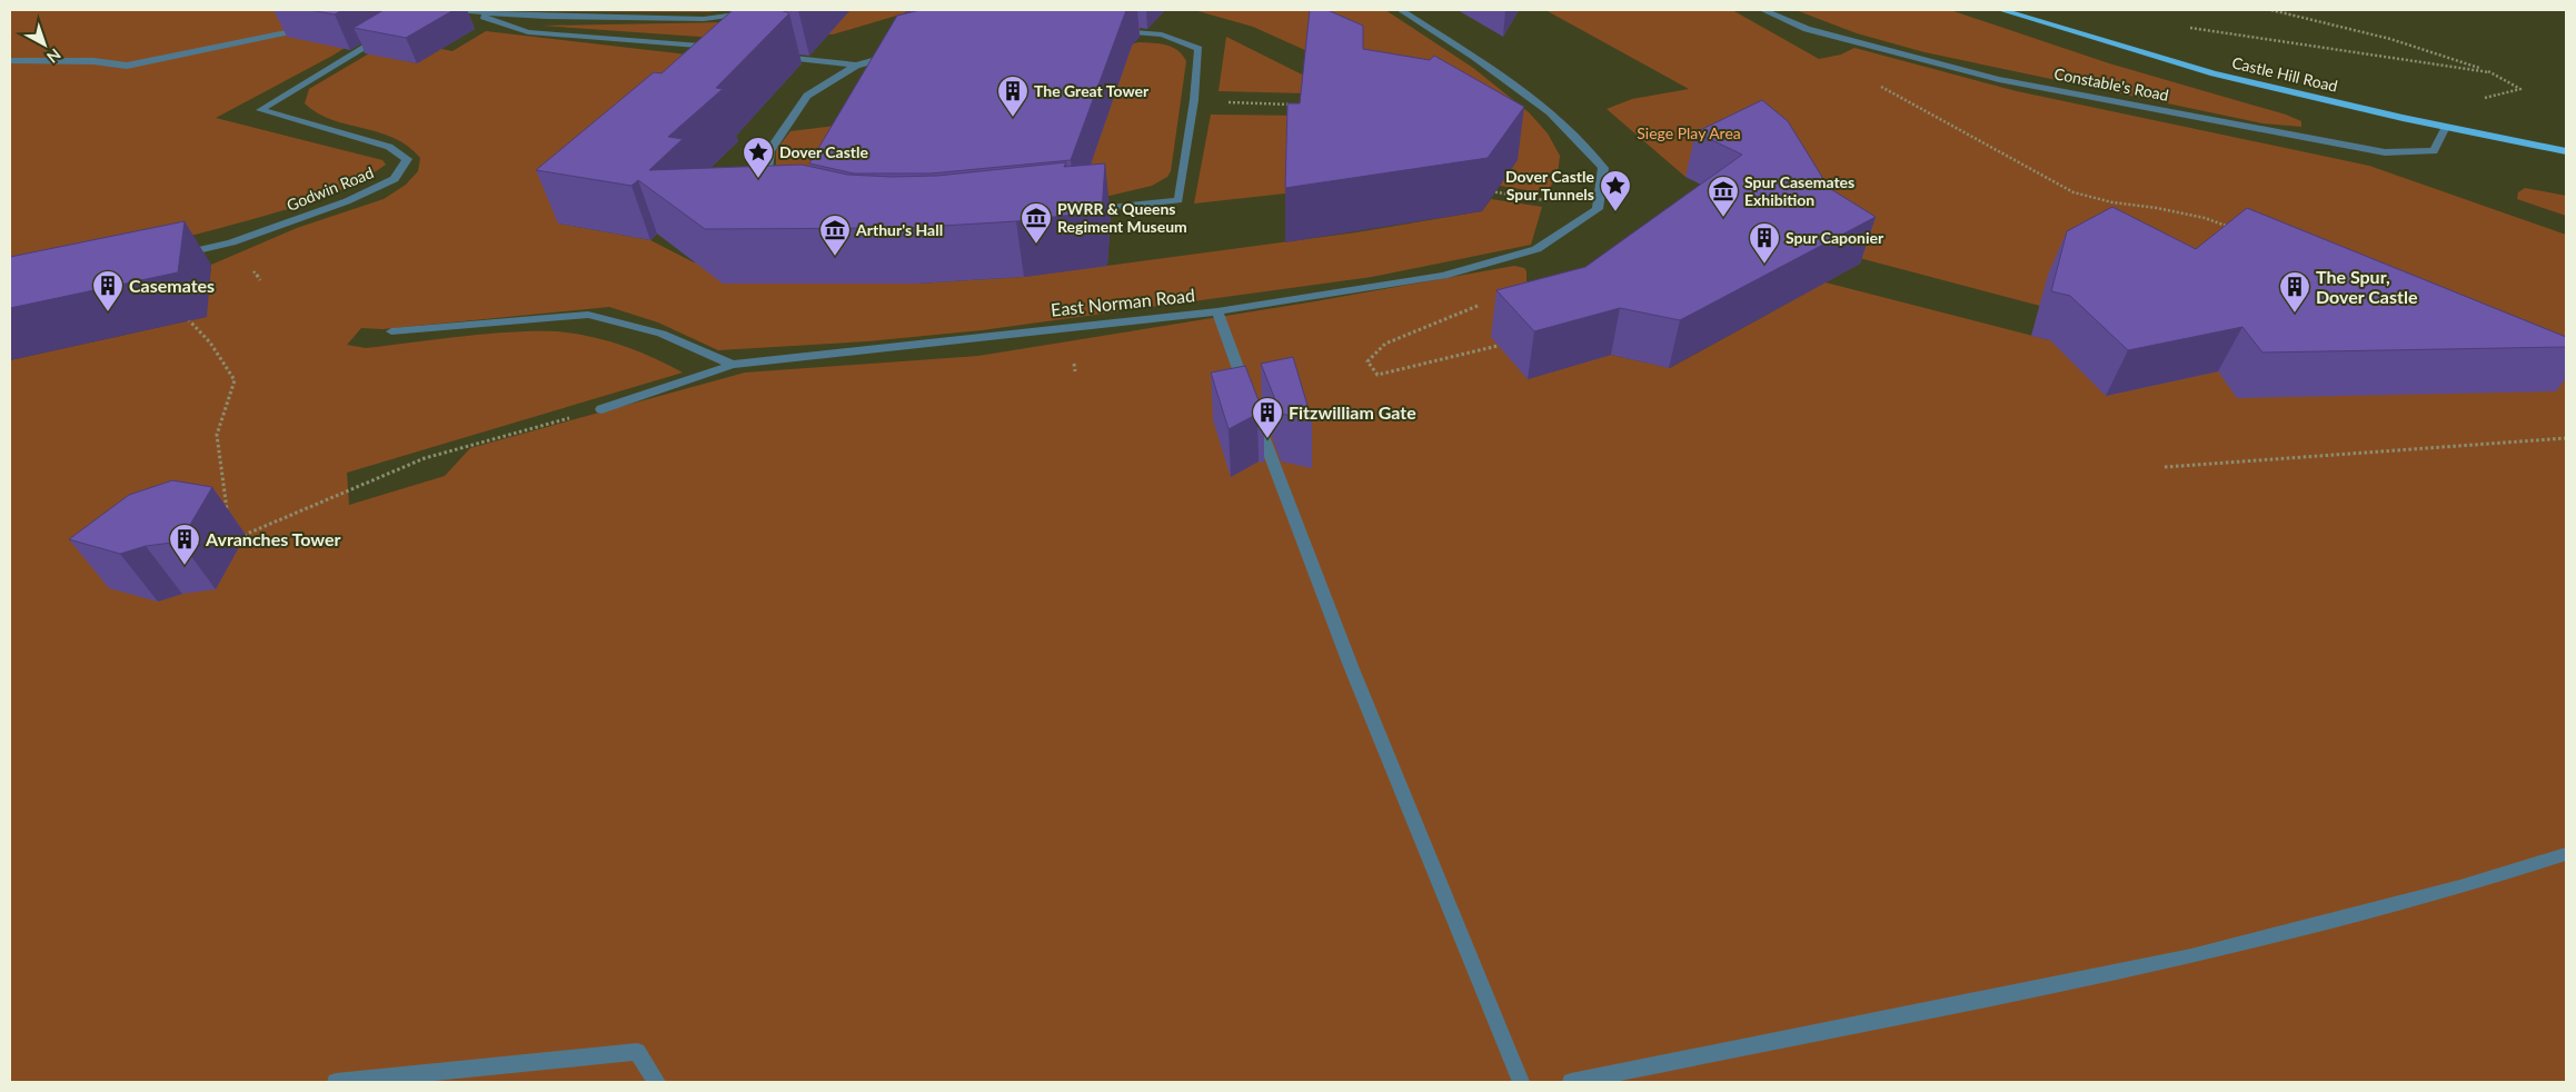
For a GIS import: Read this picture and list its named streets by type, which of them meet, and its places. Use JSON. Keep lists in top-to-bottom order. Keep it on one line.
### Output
{"streets":{"main road":["Castle Hill Road"],"lane":["Constable's Road","Godwin Road","East Norman Road"]},"crossings":[["Castle Hill Road","Constable's Road"]],"parks":["Siege Play Area"],"places":{"building":["The Great Tower","Spur Caponier","Casemates","The Spur, Dover Castle","Fitzwilliam Gate","Avranches Tower"],"place":["Dover Castle","Dover Castle Spur Tunnels"],"museum":["Spur Casemates Exhibition","PWRR & Queens Regiment Museum","Arthur's Hall"]},"north":"bottom right"}
